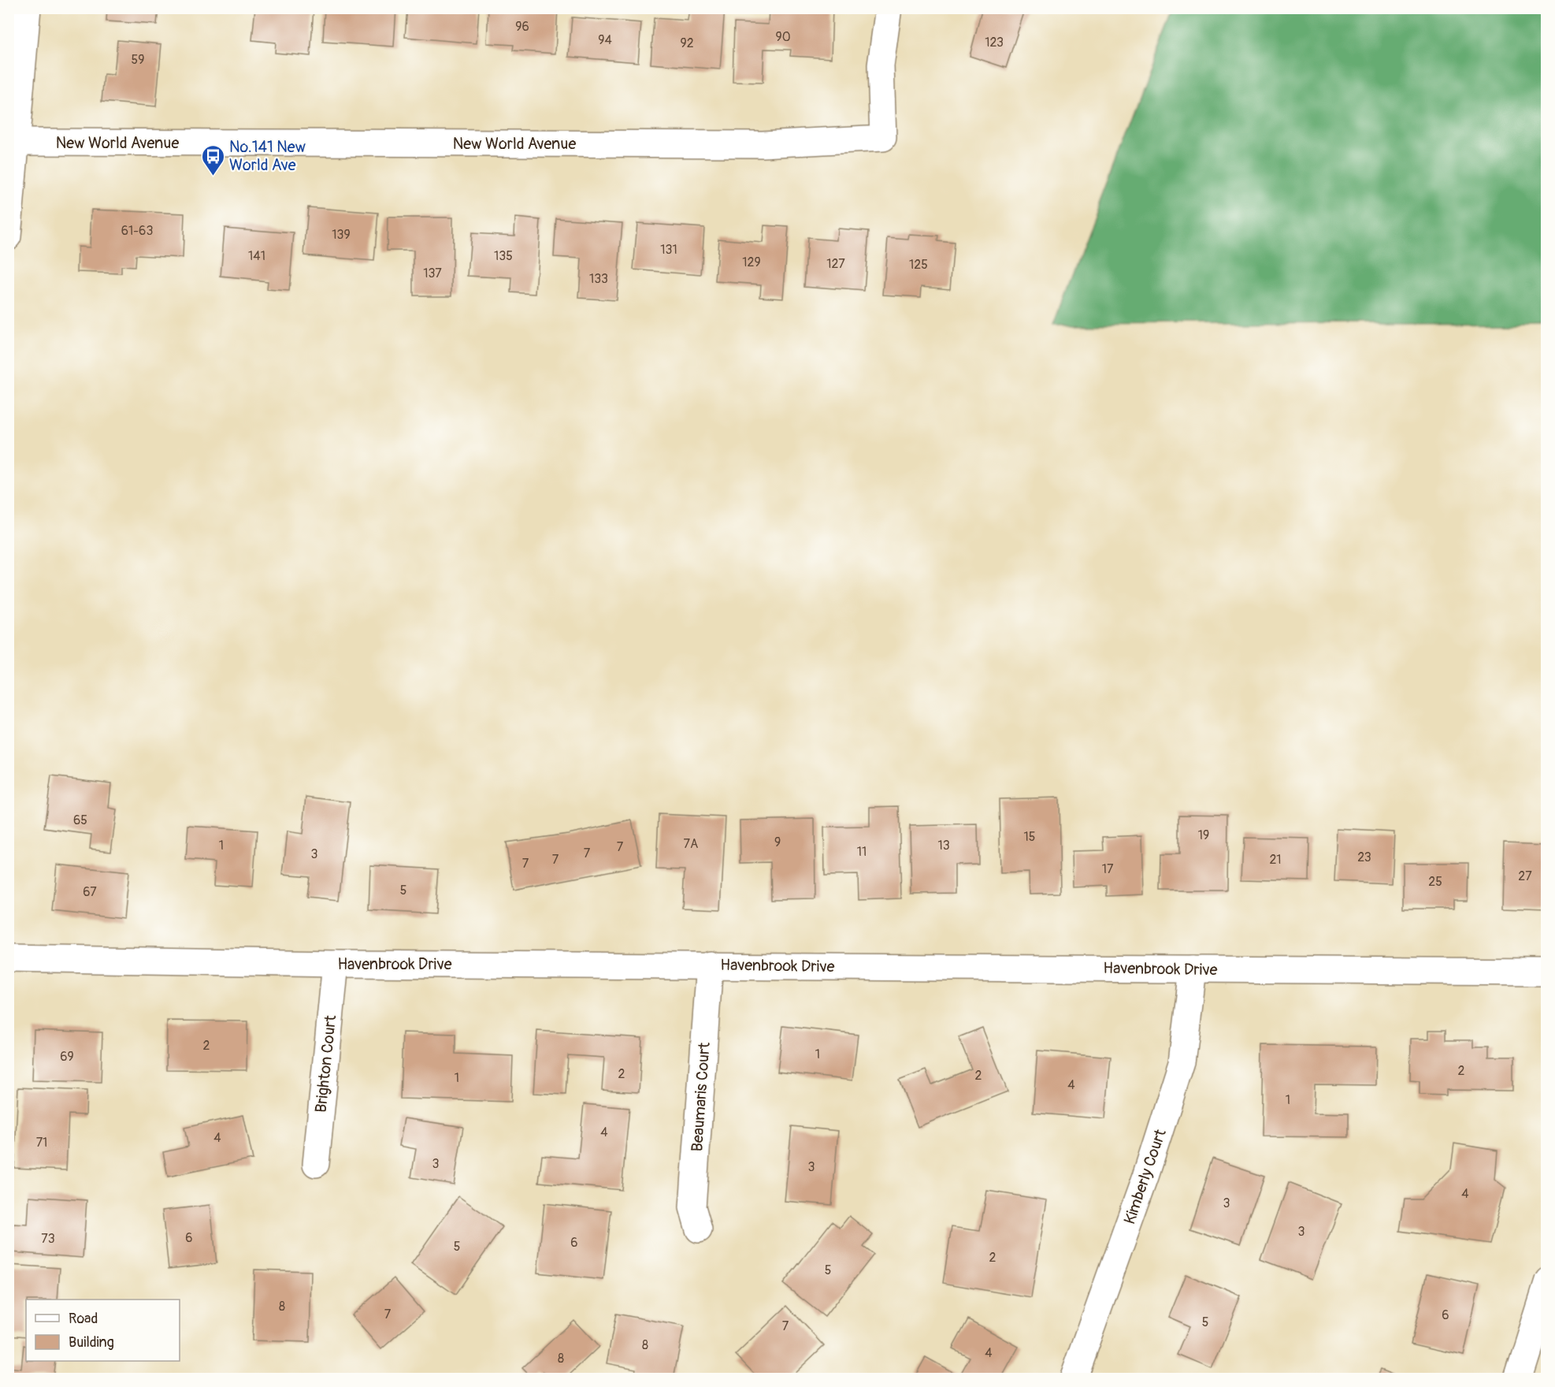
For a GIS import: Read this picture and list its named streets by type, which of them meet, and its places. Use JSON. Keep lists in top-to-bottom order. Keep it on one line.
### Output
{"streets":{"street":["New World Avenue","Havenbrook Drive","Brighton Court","Beaumaris Court","Kimberly Court"]},"crossings":[["Havenbrook Drive","Brighton Court"],["Havenbrook Drive","Beaumaris Court"],["Havenbrook Drive","Kimberly Court"]],"places":{"bus stop":["No.141 New World Ave"]},"house_numbers":["96","90","94","123","92","59","61-63","139","131","141","135","129","127","125","137","133","65","19","15","9","7A","1","13","7","11","7","3","23","7","21","7","17","27","25","5","67","2","1","69","2","2","2","1","4","1","4","4","71","3","3","4","3","3","6","73","6","5","2","5","8","7","6","5","7","8","4","8"],"legend":["Road","Building"]}
